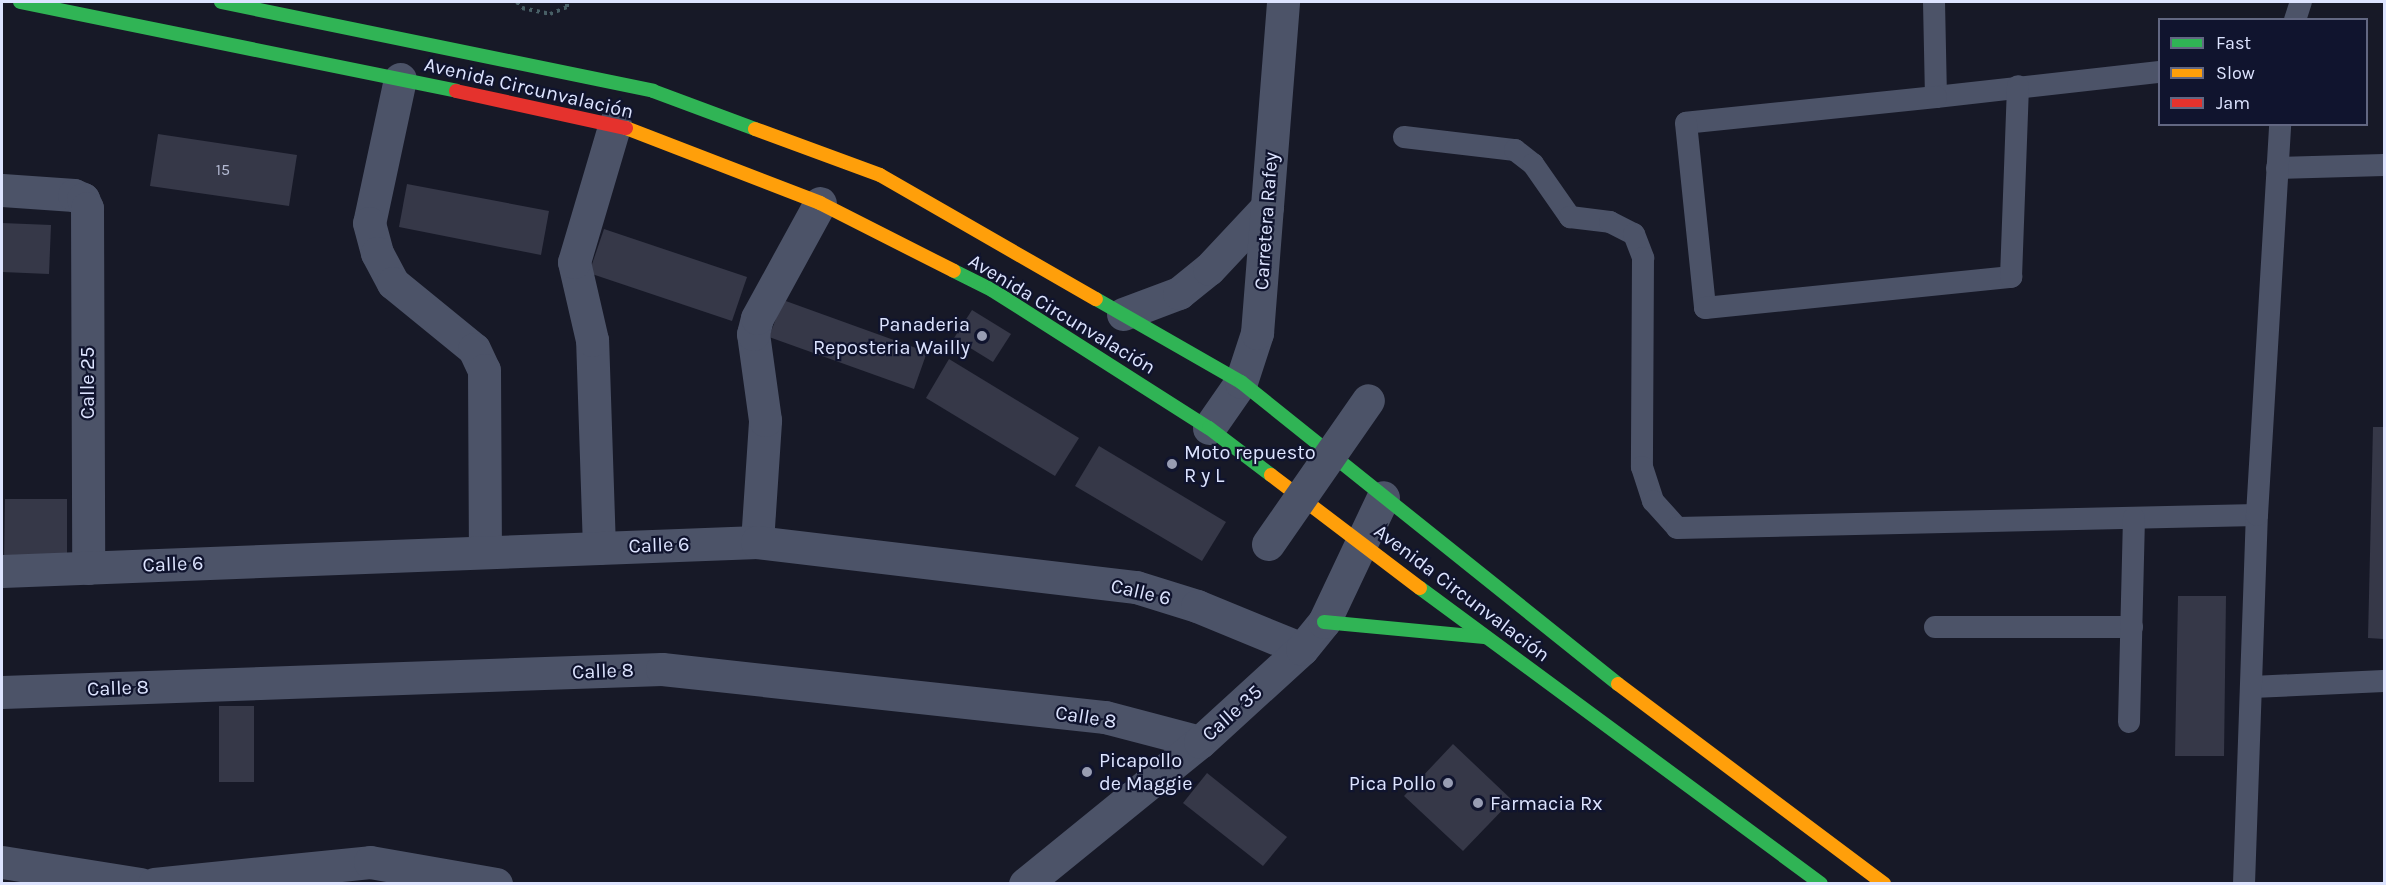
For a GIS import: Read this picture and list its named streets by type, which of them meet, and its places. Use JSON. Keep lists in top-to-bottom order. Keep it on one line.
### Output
{"streets":{"main road":["Avenida Circunvalación"],"street":["Carretera Rafey","Calle 25","Calle 6","Calle 8","Calle 35"]},"crossings":[["Avenida Circunvalación","Carretera Rafey"],["Avenida Circunvalación","Calle 35"],["Calle 25","Calle 6"],["Calle 6","Calle 35"],["Calle 8","Calle 35"]],"places":["Panaderia Reposteria Wailly","Moto repuesto R y L","Picapollo de Maggie","Pica Pollo","Farmacia Rx"],"house_numbers":["15"],"legend":["Fast","Slow","Jam"]}
